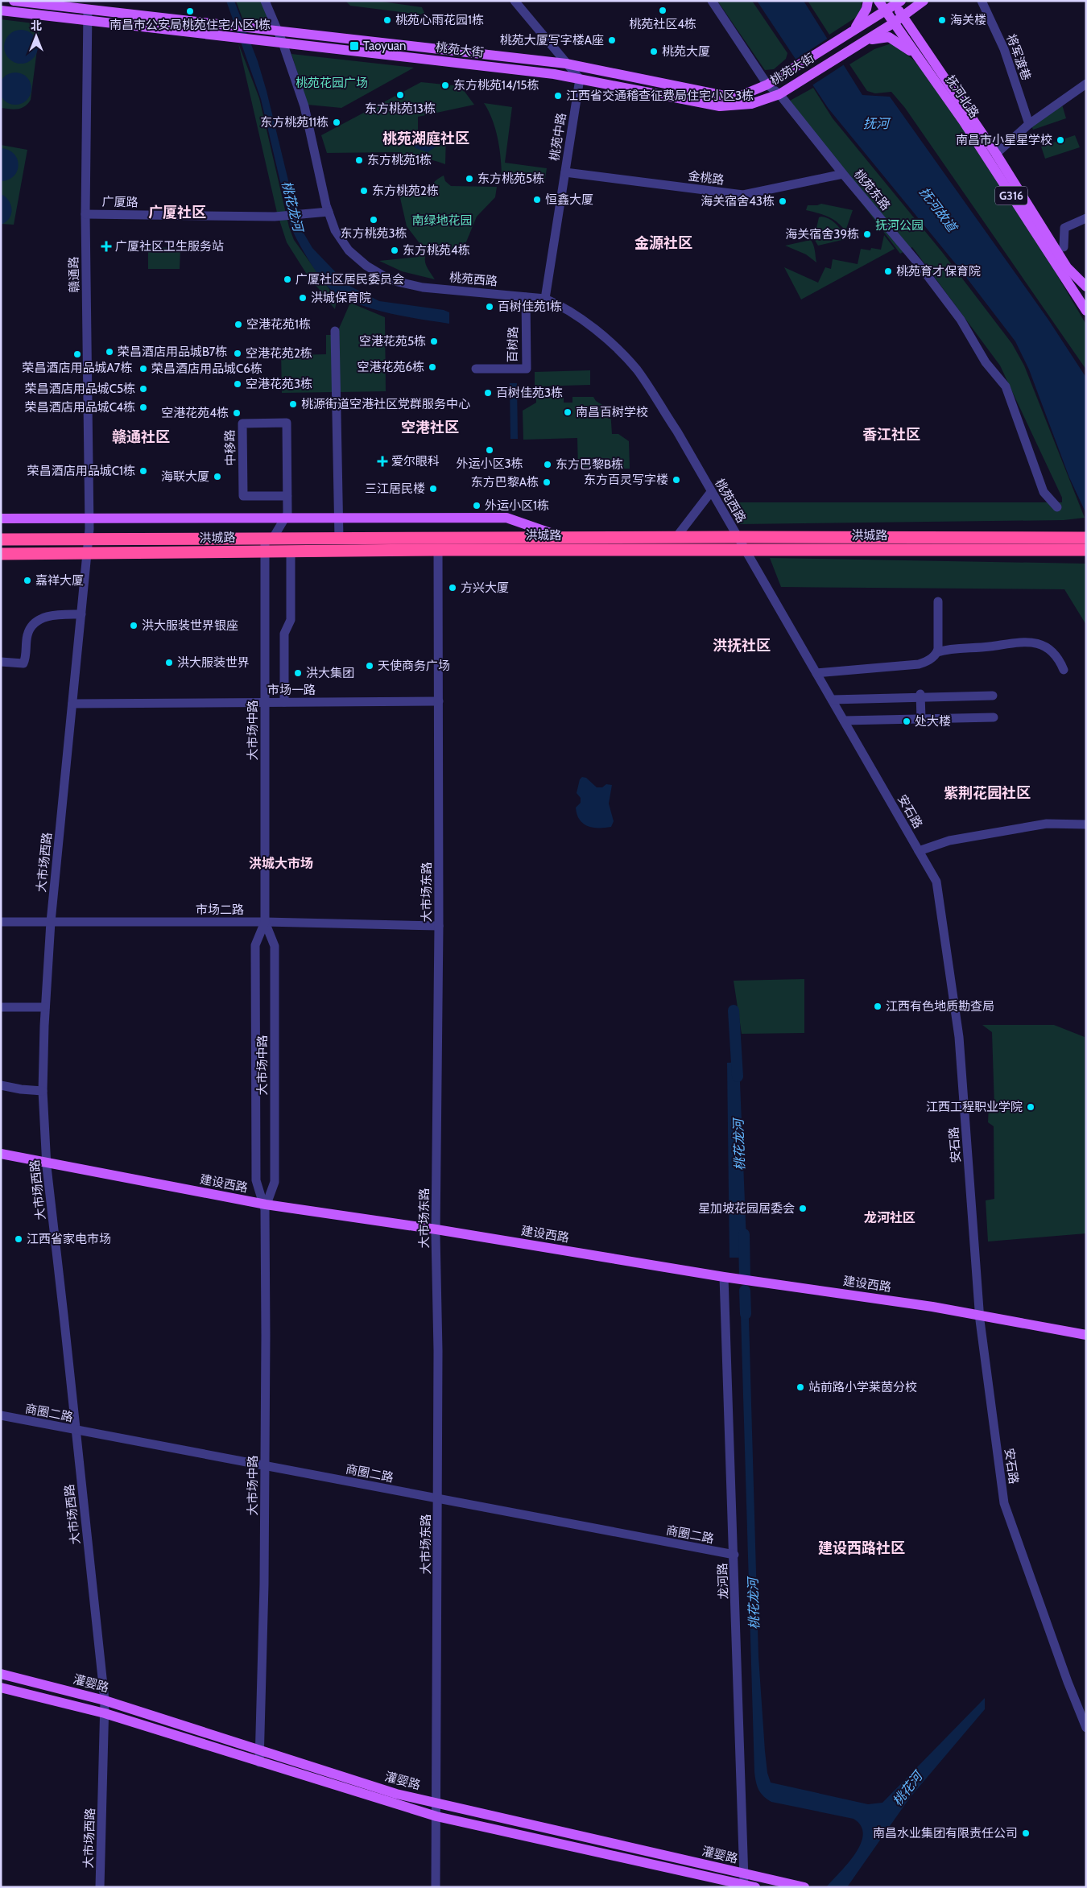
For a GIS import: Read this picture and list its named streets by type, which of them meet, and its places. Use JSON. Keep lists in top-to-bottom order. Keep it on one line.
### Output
{"streets":{"highway":["洪城路"],"main road":["桃苑大街","抚河北路","G316","建设西路","灌婴路"],"street":["将军渡巷","桃苑中路","金桃路","桃苑东路","广厦路","赣通路","桃苑西路","百树路","中移路","市场一路","大市场中路","安石路","大市场西路","大市场东路","市场二路","商圈二路","龙河路"]},"crossings":[["桃苑大街","抚河北路"],["桃苑大街","桃苑中路"],["桃苑大街","桃苑东路"],["桃苑大街","赣通路"],["桃苑大街","桃苑西路"],["桃苑中路","金桃路"],["桃苑中路","桃苑西路"],["金桃路","桃苑东路"],["广厦路","赣通路"],["广厦路","桃苑西路"],["赣通路","洪城路"],["赣通路","大市场西路"],["桃苑西路","百树路"],["桃苑西路","洪城路"],["桃苑西路","安石路"],["中移路","洪城路"],["中移路","大市场中路"],["洪城路","大市场中路"],["洪城路","安石路"],["洪城路","大市场西路"],["洪城路","大市场东路"],["市场一路","大市场中路"],["市场一路","大市场西路"],["市场一路","大市场东路"],["大市场中路","市场二路"],["大市场中路","建设西路"],["大市场中路","商圈二路"],["大市场中路","灌婴路"],["安石路","建设西路"],["大市场西路","市场二路"],["大市场西路","建设西路"],["大市场西路","商圈二路"],["大市场西路","灌婴路"],["大市场东路","市场二路"],["大市场东路","建设西路"],["大市场东路","商圈二路"],["大市场东路","灌婴路"],["建设西路","龙河路"],["商圈二路","龙河路"],["龙河路","灌婴路"]],"districts":["桃苑湖庭社区","广厦社区","金源社区","空港社区","香江社区","赣通社区","洪抚社区","紫荆花园社区","洪城大市场","龙河社区","建设西路社区"],"water":["抚河","桃花龙河","抚河故道","桃花河"],"parks":["桃苑花园广场","南绿地花园","抚河公园"],"places":{"other":["桃苑社区4栋","南昌市公安局桃苑住宅小区1栋","桃苑心雨花园1栋","海关楼","桃苑大厦写字楼A座","桃苑大厦","东方桃苑14/15栋","东方桃苑13栋","江西省交通稽查征费局住宅小区3栋","东方桃苑11栋","南昌市小星星学校","东方桃苑1栋","东方桃苑5栋","东方桃苑2栋","恒鑫大厦","海关宿舍43栋","东方桃苑3栋","海关宿舍39栋","东方桃苑4栋","桃苑育才保育院","广厦社区居民委员会","洪城保育院","百树佳苑1栋","空港花苑1栋","空港花苑5栋","荣昌酒店用品城B7栋","空港花苑2栋","荣昌酒店用品城A7栋","空港花苑6栋","荣昌酒店用品城C6栋","空港花苑3栋","荣昌酒店用品城C5栋","百树佳苑3栋","桃源街道空港社区党群服务中心","荣昌酒店用品城C4栋","南昌百树学校","空港花苑4栋","外运小区3栋","东方巴黎B栋","荣昌酒店用品城C1栋","海联大厦","东方百灵写字楼","东方巴黎A栋","三江居民楼","外运小区1栋","嘉祥大厦","方兴大厦","洪大服装世界银座","洪大服装世界","天使商务广场","洪大集团","处大楼","江西有色地质勘查局","江西工程职业学院","星加坡花园居委会","江西省家电市场","站前路小学莱茵分校","南昌水业集团有限责任公司"],"transit":["Taoyuan"],"health":["广厦社区卫生服务站","爱尔眼科"]},"north":"top"}
